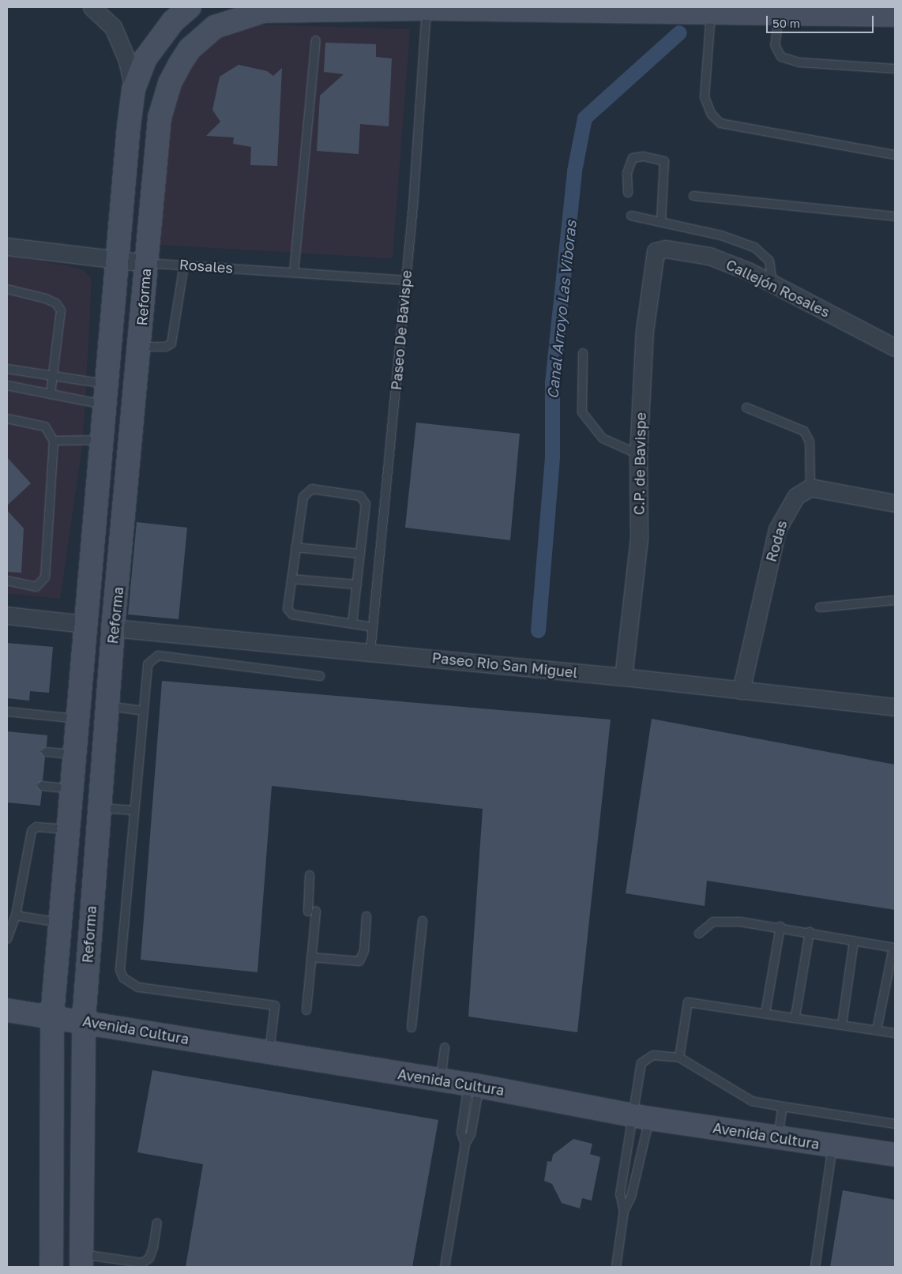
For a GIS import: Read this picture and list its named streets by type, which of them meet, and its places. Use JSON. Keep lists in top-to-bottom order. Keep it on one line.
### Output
{"streets":{"main road":["Reforma","Avenida Cultura"],"street":["Rosales","Callejón Rosales","C.P. de Bavispe","Rodas","Paseo Rio San Miguel"],"lane":["Paseo De Bavispe"]},"crossings":[["Rosales","Reforma"],["Rosales","Paseo De Bavispe"],["Callejón Rosales","C.P. de Bavispe"],["Reforma","Paseo De Bavispe"],["Reforma","Paseo Rio San Miguel"],["Reforma","Avenida Cultura"],["Paseo De Bavispe","Paseo Rio San Miguel"],["C.P. de Bavispe","Paseo Rio San Miguel"],["Rodas","Paseo Rio San Miguel"]],"water":["Canal Arroyo Las Viboras"],"scale_bar":"50 m"}
